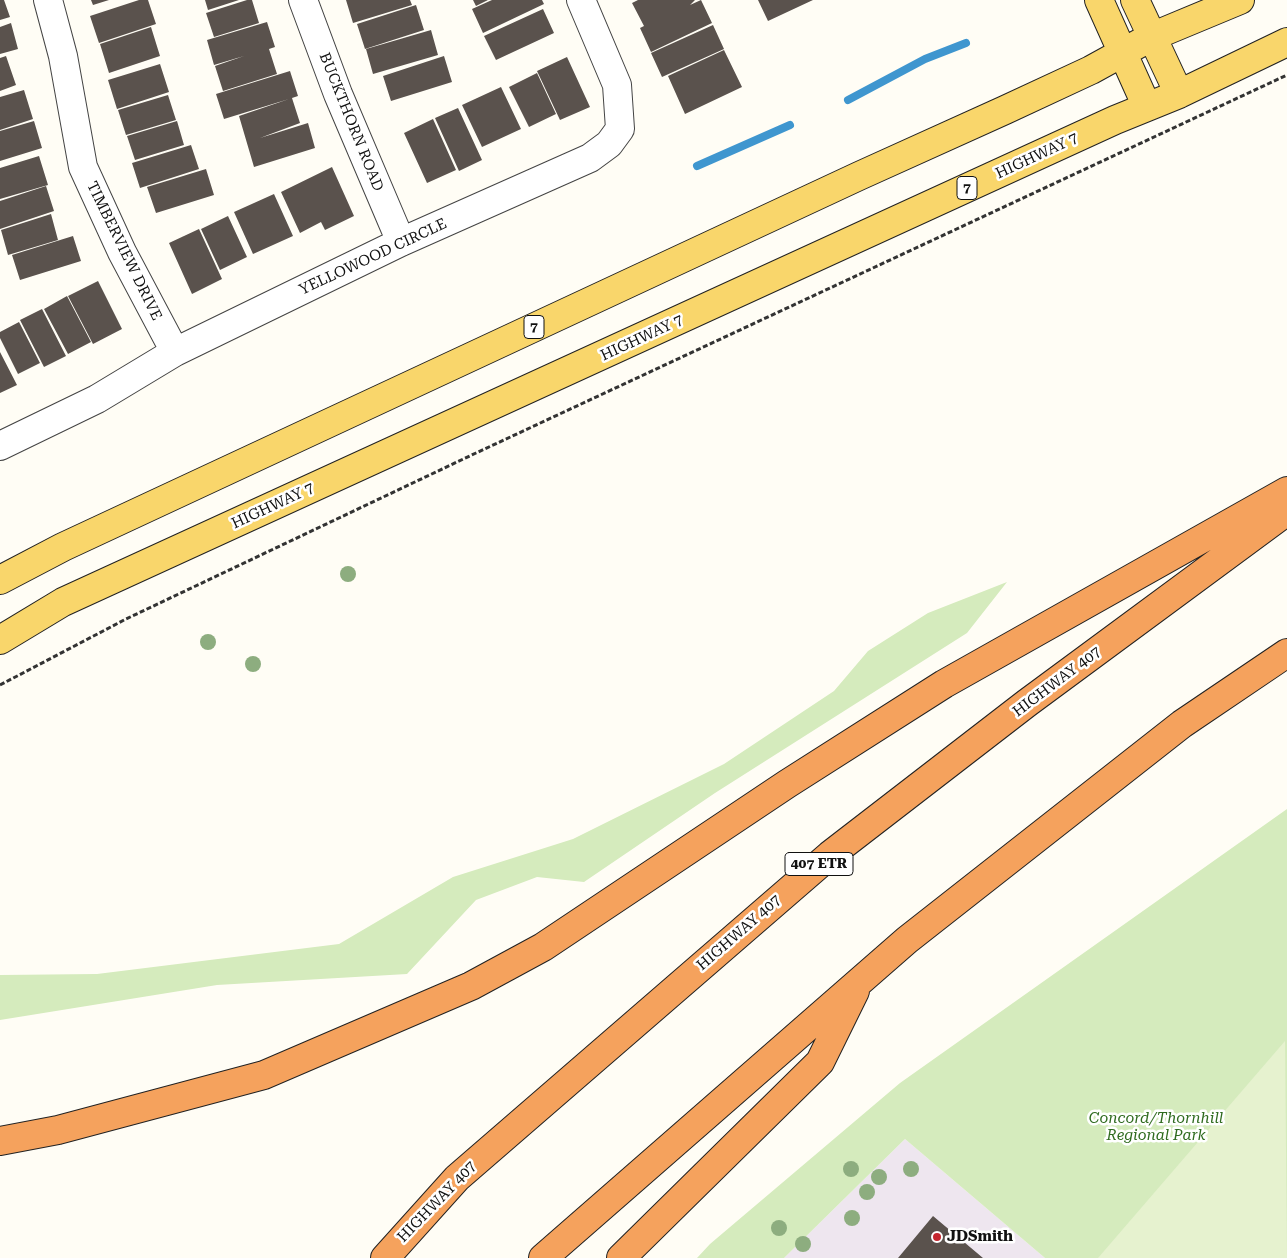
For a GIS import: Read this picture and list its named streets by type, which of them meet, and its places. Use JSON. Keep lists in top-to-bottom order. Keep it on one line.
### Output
{"streets":{"highway":["HIGHWAY 407","407 ETR"],"main road":["HIGHWAY 7","7"],"street":["BUCKTHORN ROAD","TIMBERVIEW DRIVE","YELLOWOOD CIRCLE"]},"crossings":[["BUCKTHORN ROAD","YELLOWOOD CIRCLE"],["TIMBERVIEW DRIVE","YELLOWOOD CIRCLE"]],"parks":["Concord/Thornhill Regional Park"],"places":["JDSmith"]}
